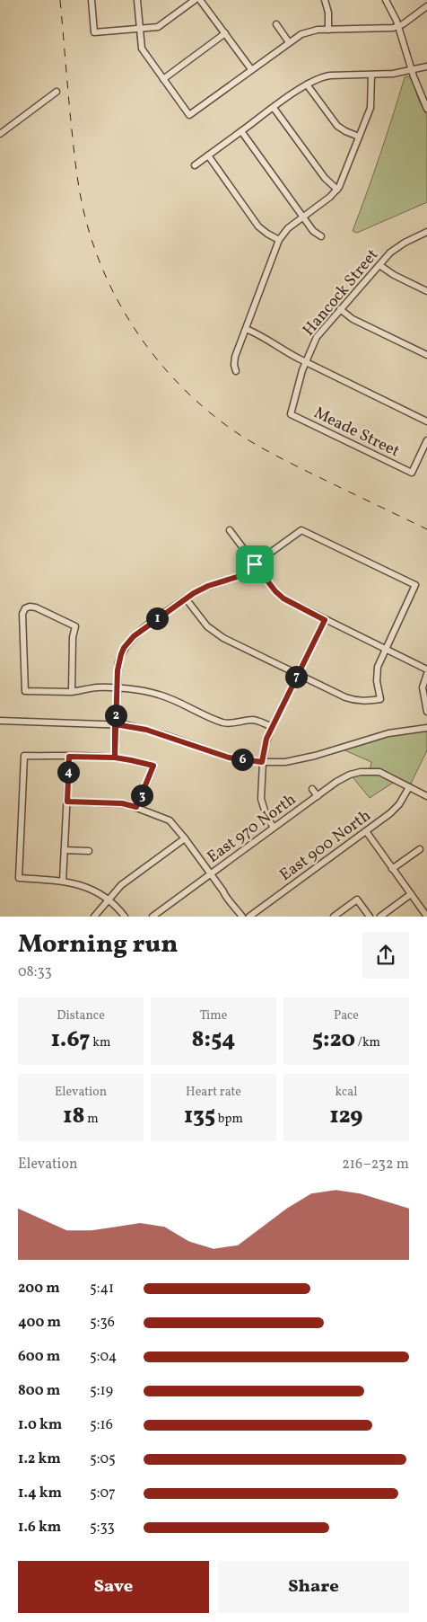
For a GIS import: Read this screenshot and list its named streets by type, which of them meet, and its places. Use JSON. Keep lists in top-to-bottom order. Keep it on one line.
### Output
{"streets":{"street":["Hancock Street","Meade Street","East 970 North","East 900 North"]},"crossings":[["Hancock Street","Meade Street"],["East 970 North","East 900 North"]],"page":{"pins":["1","7","2","6","4","3"],"heading":["Morning run","08:33"],"stats":[["Distance","1.67 km"],["Time","8:54"],["Pace","5:20 /km"],["Elevation","18 m"],["Heart rate","135 bpm"],["kcal","129"]],"chart":["Elevation","216–232 m"],"list":[{"name":"200 m","note":"5:41"},{"name":"400 m","note":"5:36"},{"name":"600 m","note":"5:04"},{"name":"800 m","note":"5:19"},{"name":"1.0 km","note":"5:16"},{"name":"1.2 km","note":"5:05"},{"name":"1.4 km","note":"5:07"},{"name":"1.6 km","note":"5:33"}],"buttons":["Save","Share"]}}
